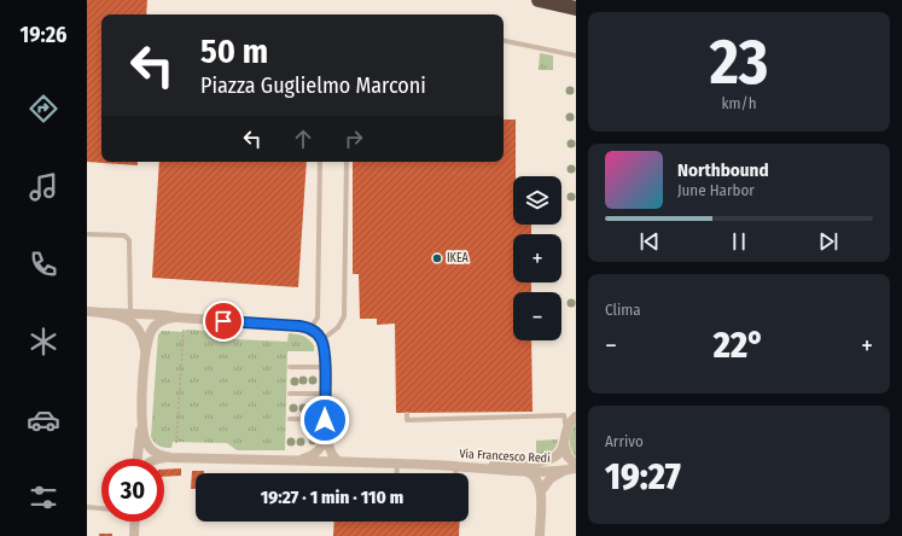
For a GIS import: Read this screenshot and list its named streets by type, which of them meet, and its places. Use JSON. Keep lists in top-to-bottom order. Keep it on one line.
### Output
{"streets":{"street":["Via Francesco Redi"]},"places":["IKEA"],"page":{"tabs":"19:26","tile":[["23","km/h"],"Clima",["Arrivo","19:27"]],"turn":["50 m","Piazza Guglielmo Marconi"],"song":["Northbound","June Harbor"],"map_buttons":["+","−"],"heat":["−","22°","+"],"limit":"30","trip":"19:27 · 1 min · 110 m"}}
